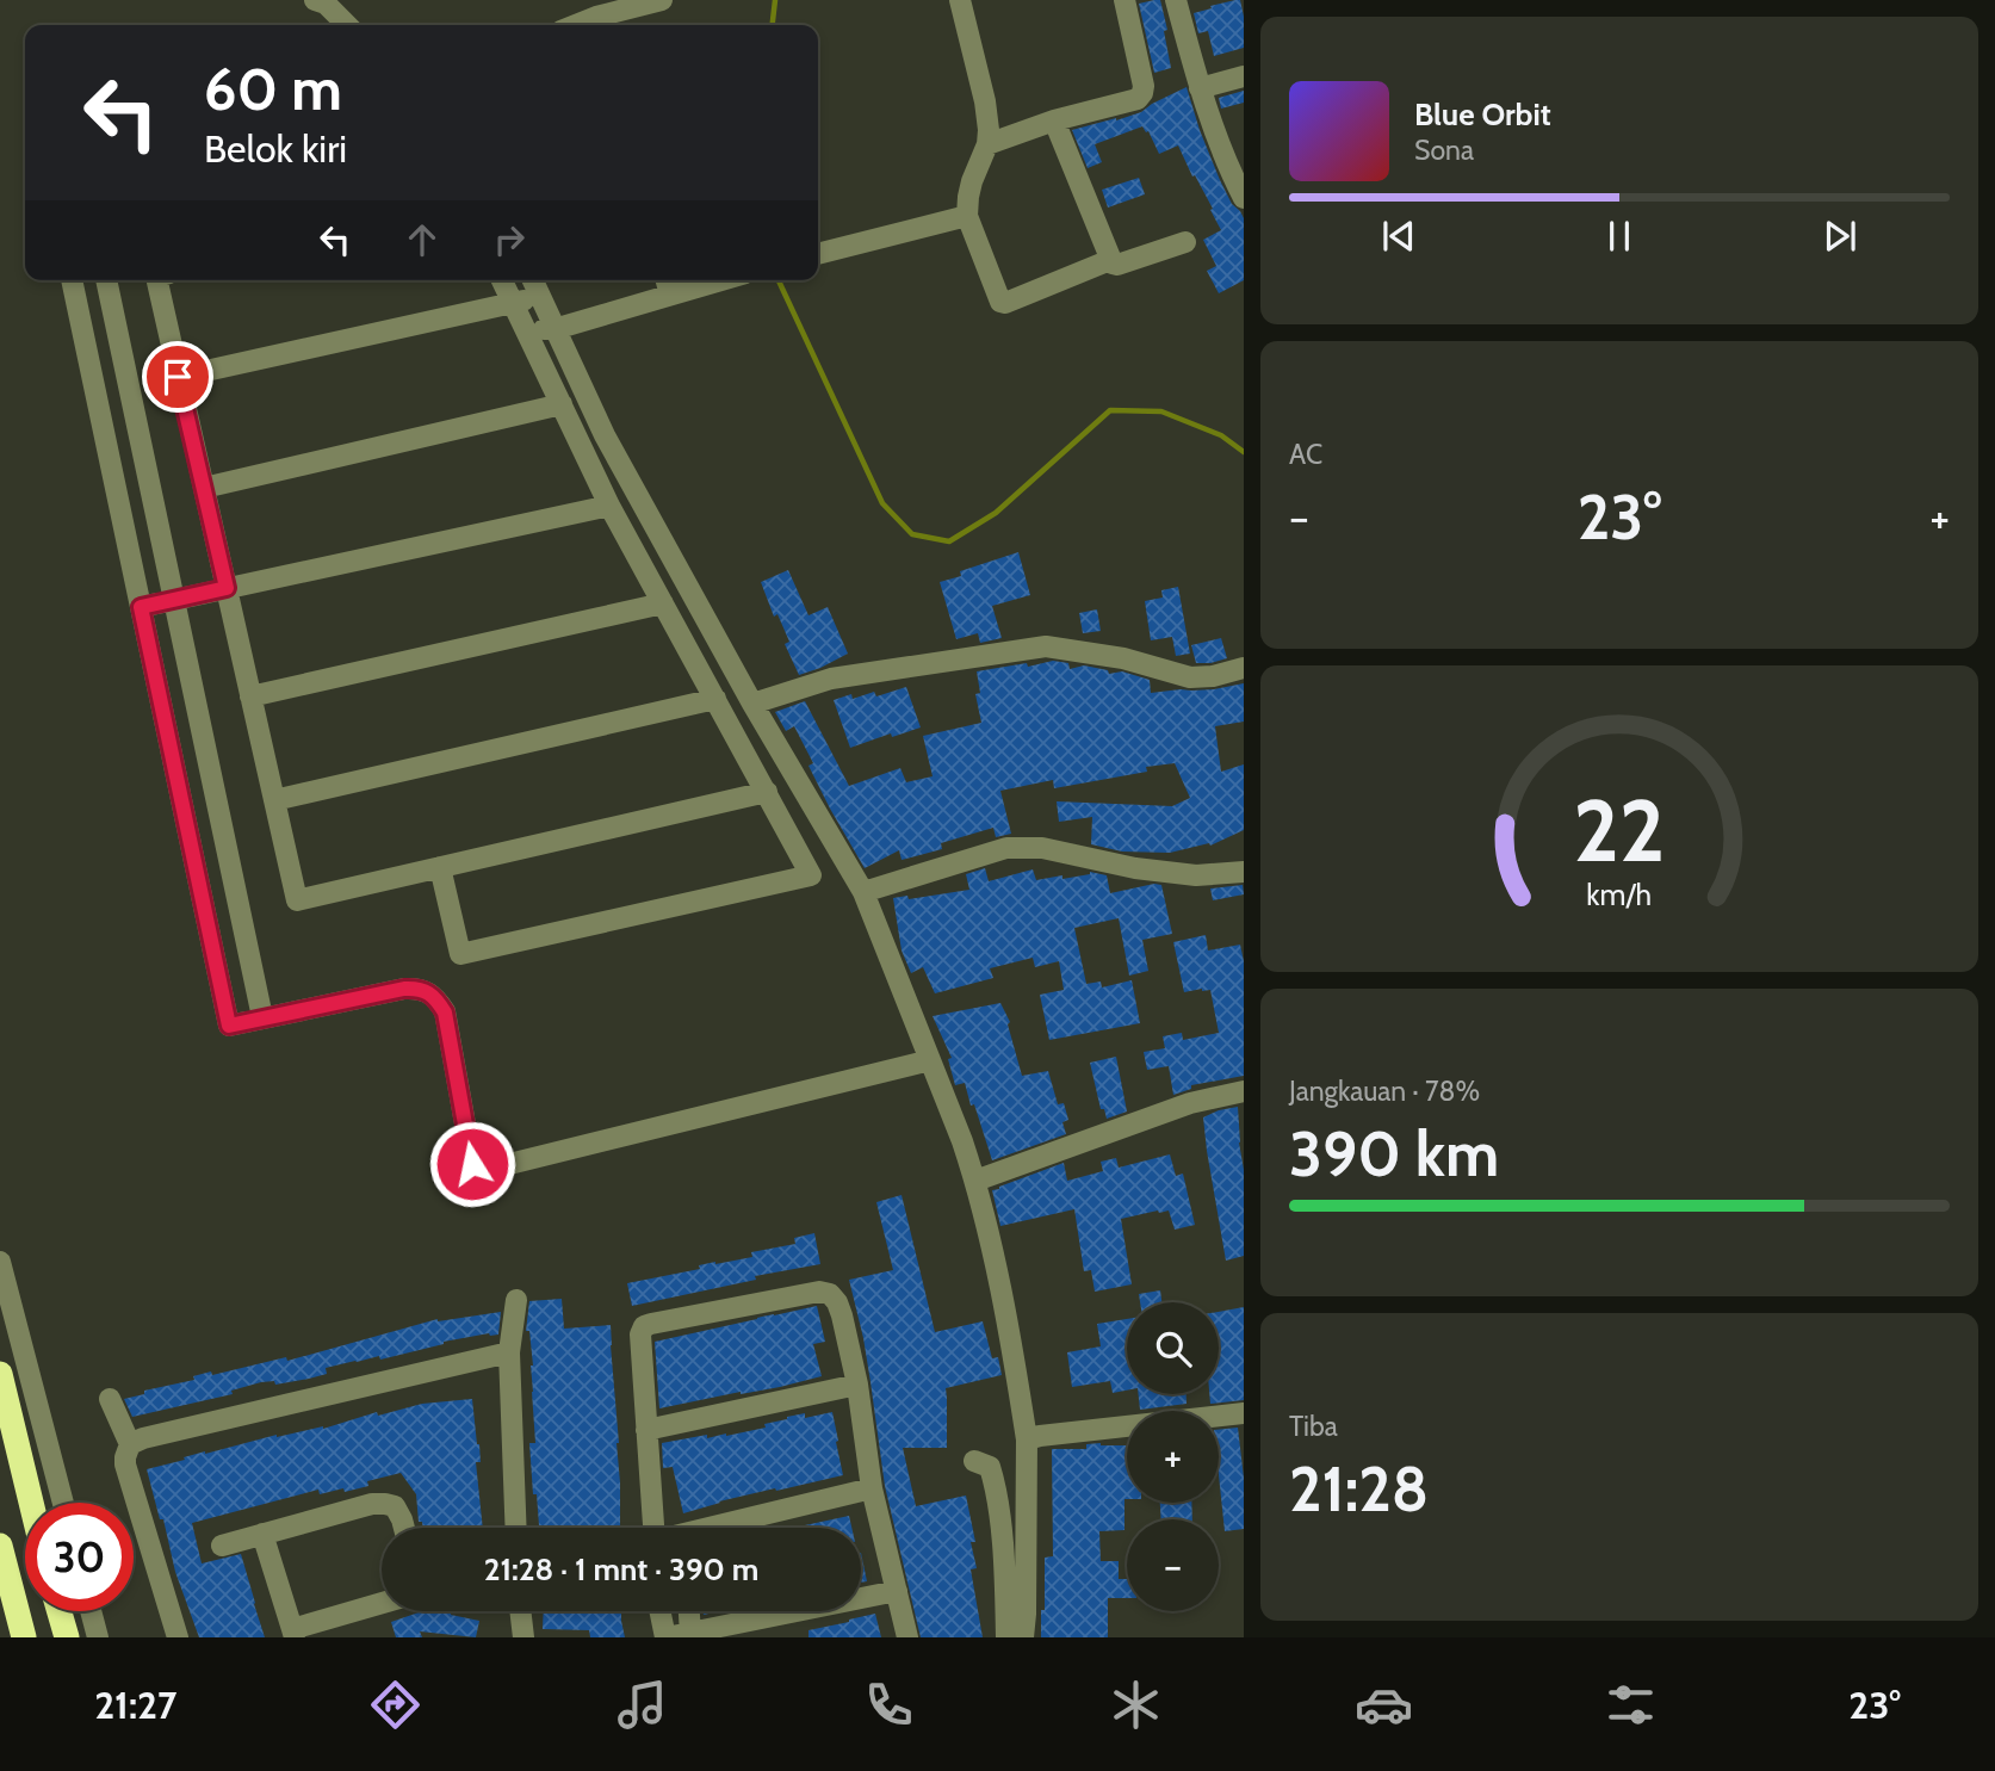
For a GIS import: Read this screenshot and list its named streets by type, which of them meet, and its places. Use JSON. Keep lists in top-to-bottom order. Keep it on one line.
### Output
{"page":{"turn":["60 m","Belok kiri"],"song":["Blue Orbit","Sona"],"tile":["AC",["Jangkauan · 78%","390 km"],["Tiba","21:28"]],"heat":["−","23°","+"],"map_buttons":["+","−"],"limit":"30","trip":"21:28 · 1 mnt · 390 m","tabs":["21:27","23°"],"gauge":["22","km/h"]}}
